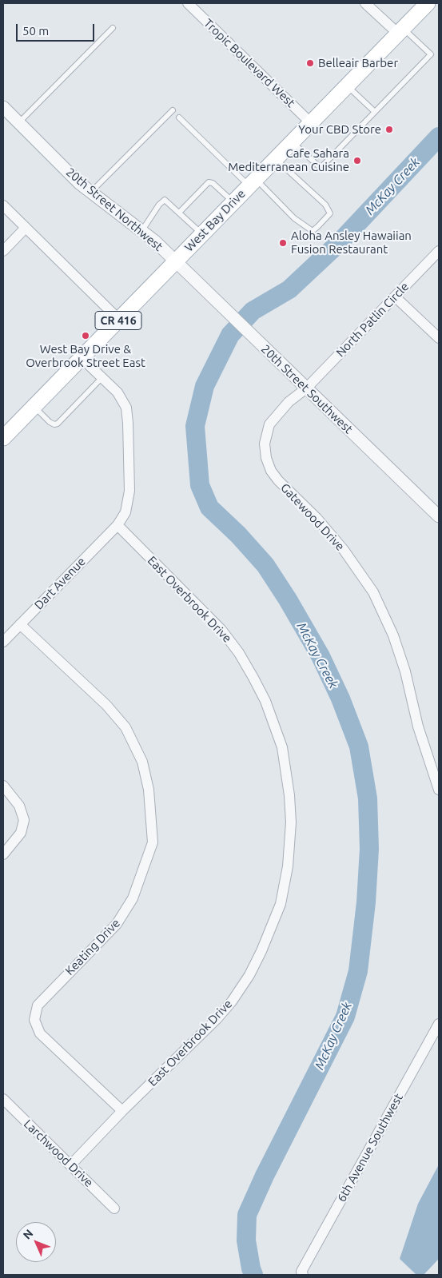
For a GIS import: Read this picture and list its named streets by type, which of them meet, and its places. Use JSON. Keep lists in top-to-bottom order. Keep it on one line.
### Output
{"streets":{"main road":["West Bay Drive","CR 416"],"street":["Tropic Boulevard West","20th Street Northwest","North Patlin Circle","20th Street Southwest","Gatewood Drive","Dart Avenue","East Overbrook Drive","Keating Drive","6th Avenue Southwest","Larchwood Drive"]},"crossings":[["Tropic Boulevard West","West Bay Drive"],["20th Street Northwest","West Bay Drive"],["20th Street Northwest","20th Street Southwest"],["West Bay Drive","20th Street Southwest"],["North Patlin Circle","20th Street Southwest"],["North Patlin Circle","Gatewood Drive"],["20th Street Southwest","Gatewood Drive"],["Dart Avenue","East Overbrook Drive"],["Dart Avenue","Keating Drive"],["East Overbrook Drive","Keating Drive"],["East Overbrook Drive","Larchwood Drive"]],"water":["McKay Creek"],"places":["Belleair Barber","Your CBD Store","Cafe Sahara Mediterranean Cuisine","Aloha Ansley Hawaiian Fusion Restaurant","West Bay Drive & Overbrook Street East"],"scale_bar":"50 m","north":"top left"}
